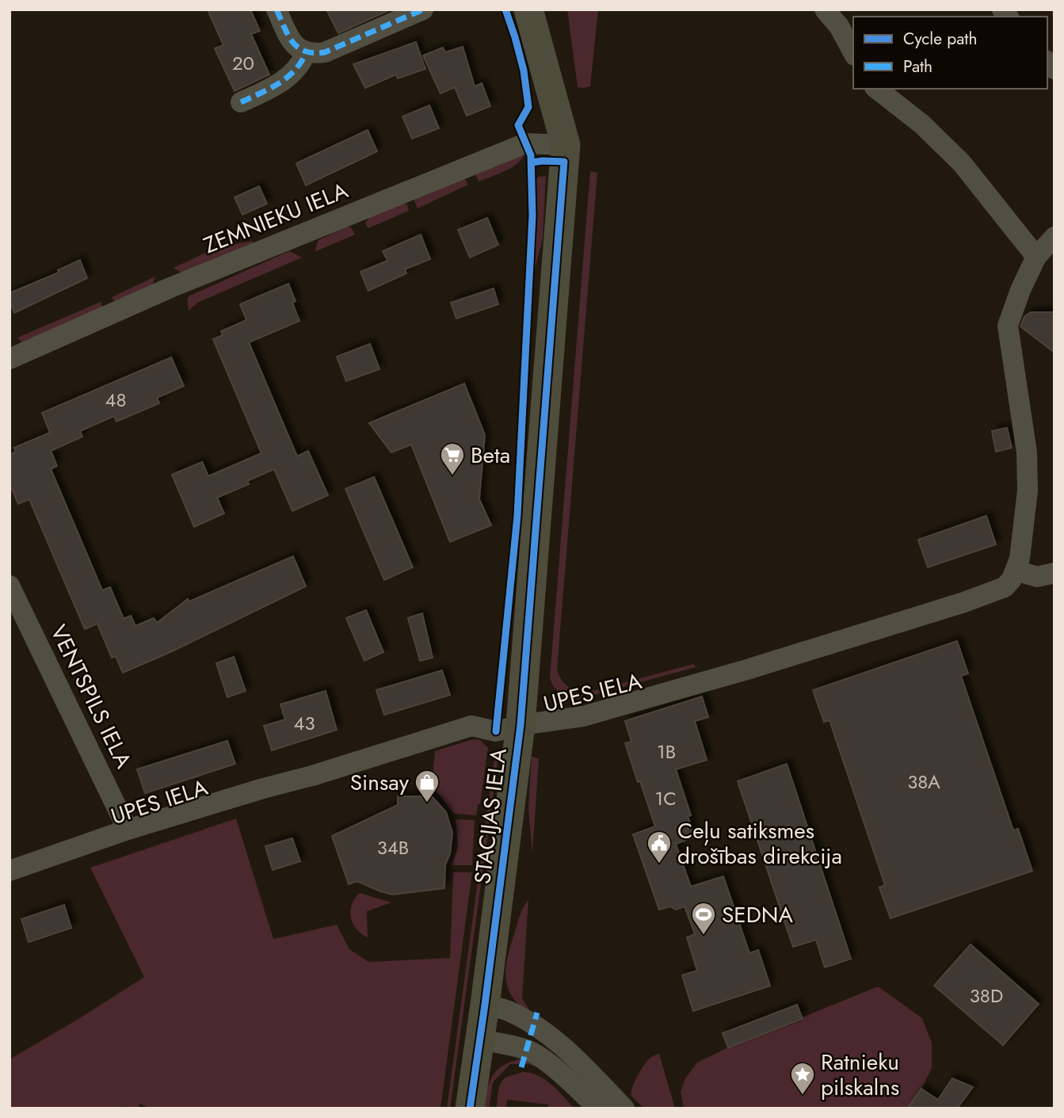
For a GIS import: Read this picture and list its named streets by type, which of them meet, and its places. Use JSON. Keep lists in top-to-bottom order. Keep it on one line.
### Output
{"streets":{"main road":["STACIJAS IELA"],"street":["ZEMNIEKU IELA","UPES IELA","VENTSPILS IELA"]},"crossings":[["ZEMNIEKU IELA","STACIJAS IELA"],["UPES IELA","VENTSPILS IELA"],["UPES IELA","STACIJAS IELA"]],"places":{"supermarket":["Beta"],"shop":["Sinsay"],"public building":["Ceļu satiksmes drošības direkcija"],"sports":["SEDNA"],"place":["Ratnieku pilskalns"]},"house_numbers":["20","48","43","1B","38A","1C","34B","38D"],"legend":["Cycle path","Path"]}
